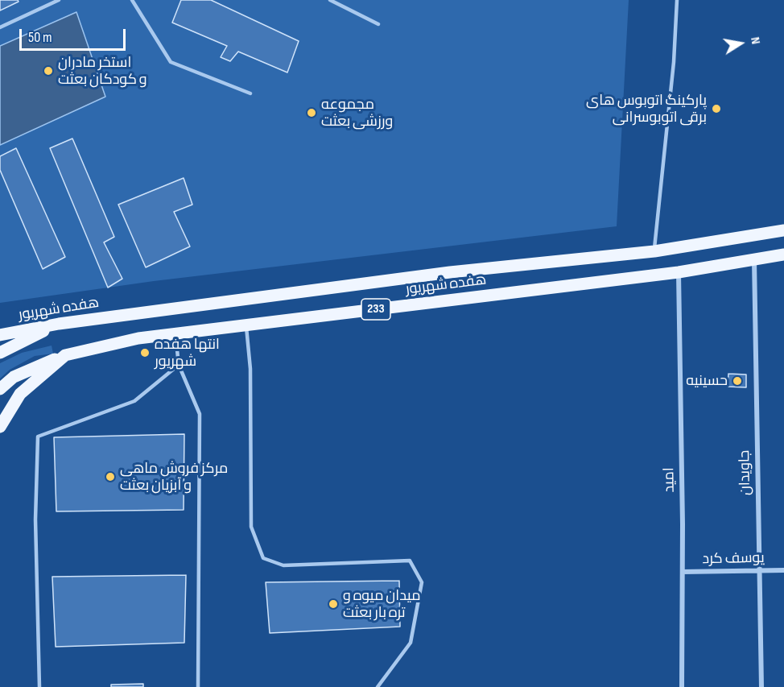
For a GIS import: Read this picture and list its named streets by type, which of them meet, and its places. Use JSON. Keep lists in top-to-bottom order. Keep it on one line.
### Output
{"streets":{"main road":["هفده شهریور","233"],"street":["جاویدان","امید","یوسف کرد"]},"crossings":[["هفده شهریور","جاویدان"],["هفده شهریور","امید"],["جاویدان","یوسف کرد"],["امید","یوسف کرد"]],"places":["استخر مادران و کودکان بعثت","پارکینگ اتوبوس های برقی اتوبوسرانی","مجموعه ورزشی بعثت","انتها هفده شهریور","حسینیه","مرکز فروش ماهی و آبزیان بعثت","میدان میوه و تره بار بعثت"],"scale_bar":"50 m","north":"right"}
